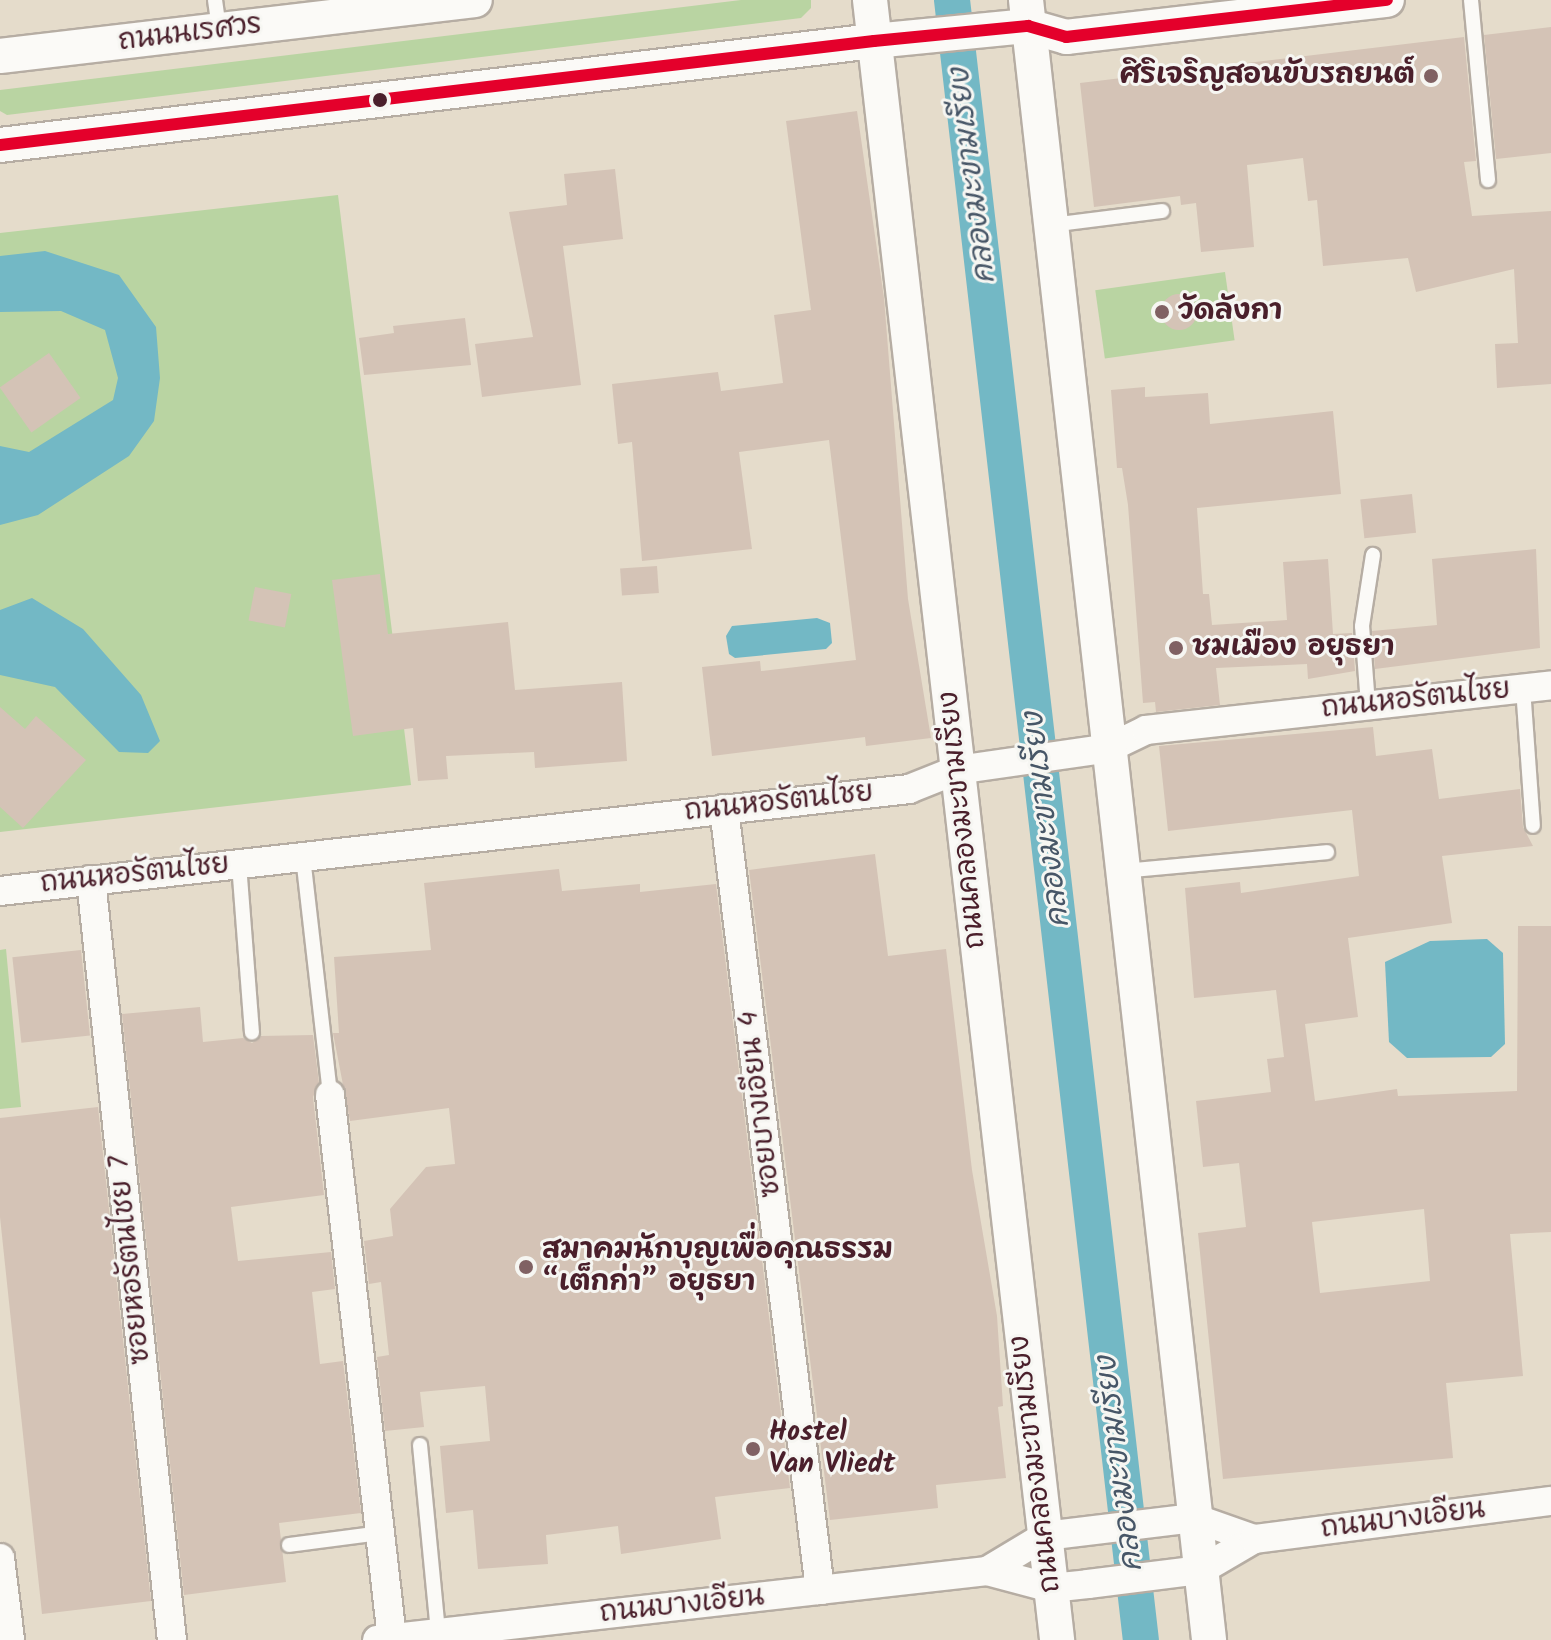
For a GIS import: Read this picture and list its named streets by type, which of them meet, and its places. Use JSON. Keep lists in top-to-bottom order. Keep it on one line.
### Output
{"streets":{"street":["ถนนนเรศวร","ถนนหอรัตนไชย","ถนนคลองมะขามเรียง","ซอยบางเอียน 4","ซอยหอรัตนไชย 7","ถนนบางเอียน"]},"crossings":[["ถนนหอรัตนไชย","ถนนคลองมะขามเรียง"],["ถนนหอรัตนไชย","ซอยบางเอียน 4"],["ถนนหอรัตนไชย","ซอยหอรัตนไชย 7"],["ถนนคลองมะขามเรียง","ถนนบางเอียน"],["ซอยบางเอียน 4","ถนนบางเอียน"]],"water":["คลองมะขามเรียง"],"places":["ศิริเจริญสอนขับรถยนต์","วัดลังกา","ชมเมือง อยุธยา","สมาคมนักบุญเพื่อคุณธรรม “เต็กก่า” อยุธยา","Hostel Van Vliedt"]}
